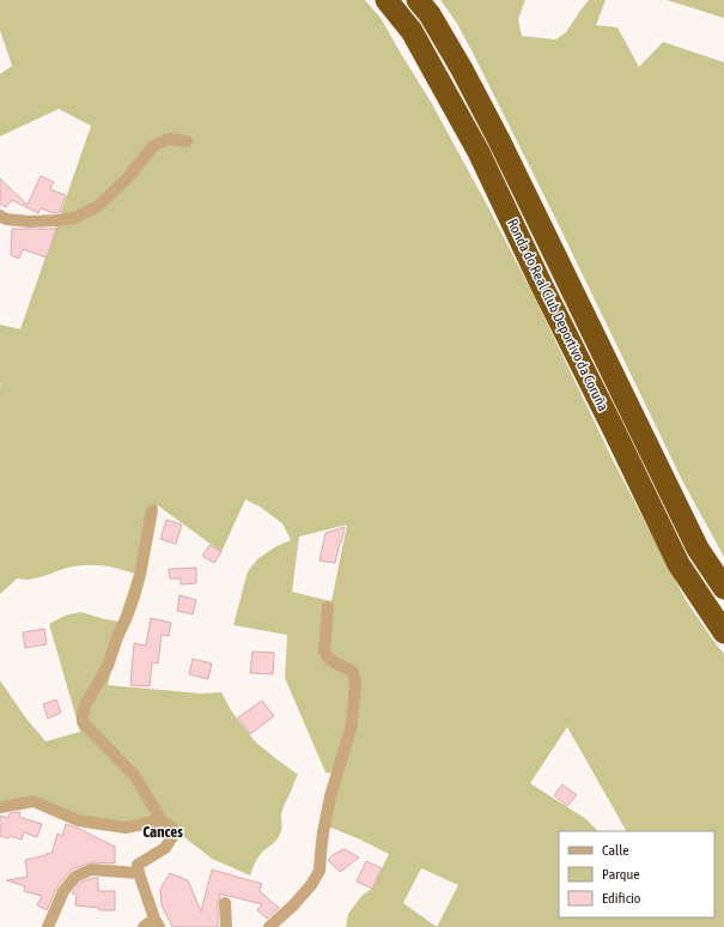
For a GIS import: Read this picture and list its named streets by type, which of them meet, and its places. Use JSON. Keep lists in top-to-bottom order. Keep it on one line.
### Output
{"streets":{"highway":["Ronda do Real Club Deportivo da Coruña"]},"districts":["Cances"],"legend":["Calle","Parque","Edificio"]}
